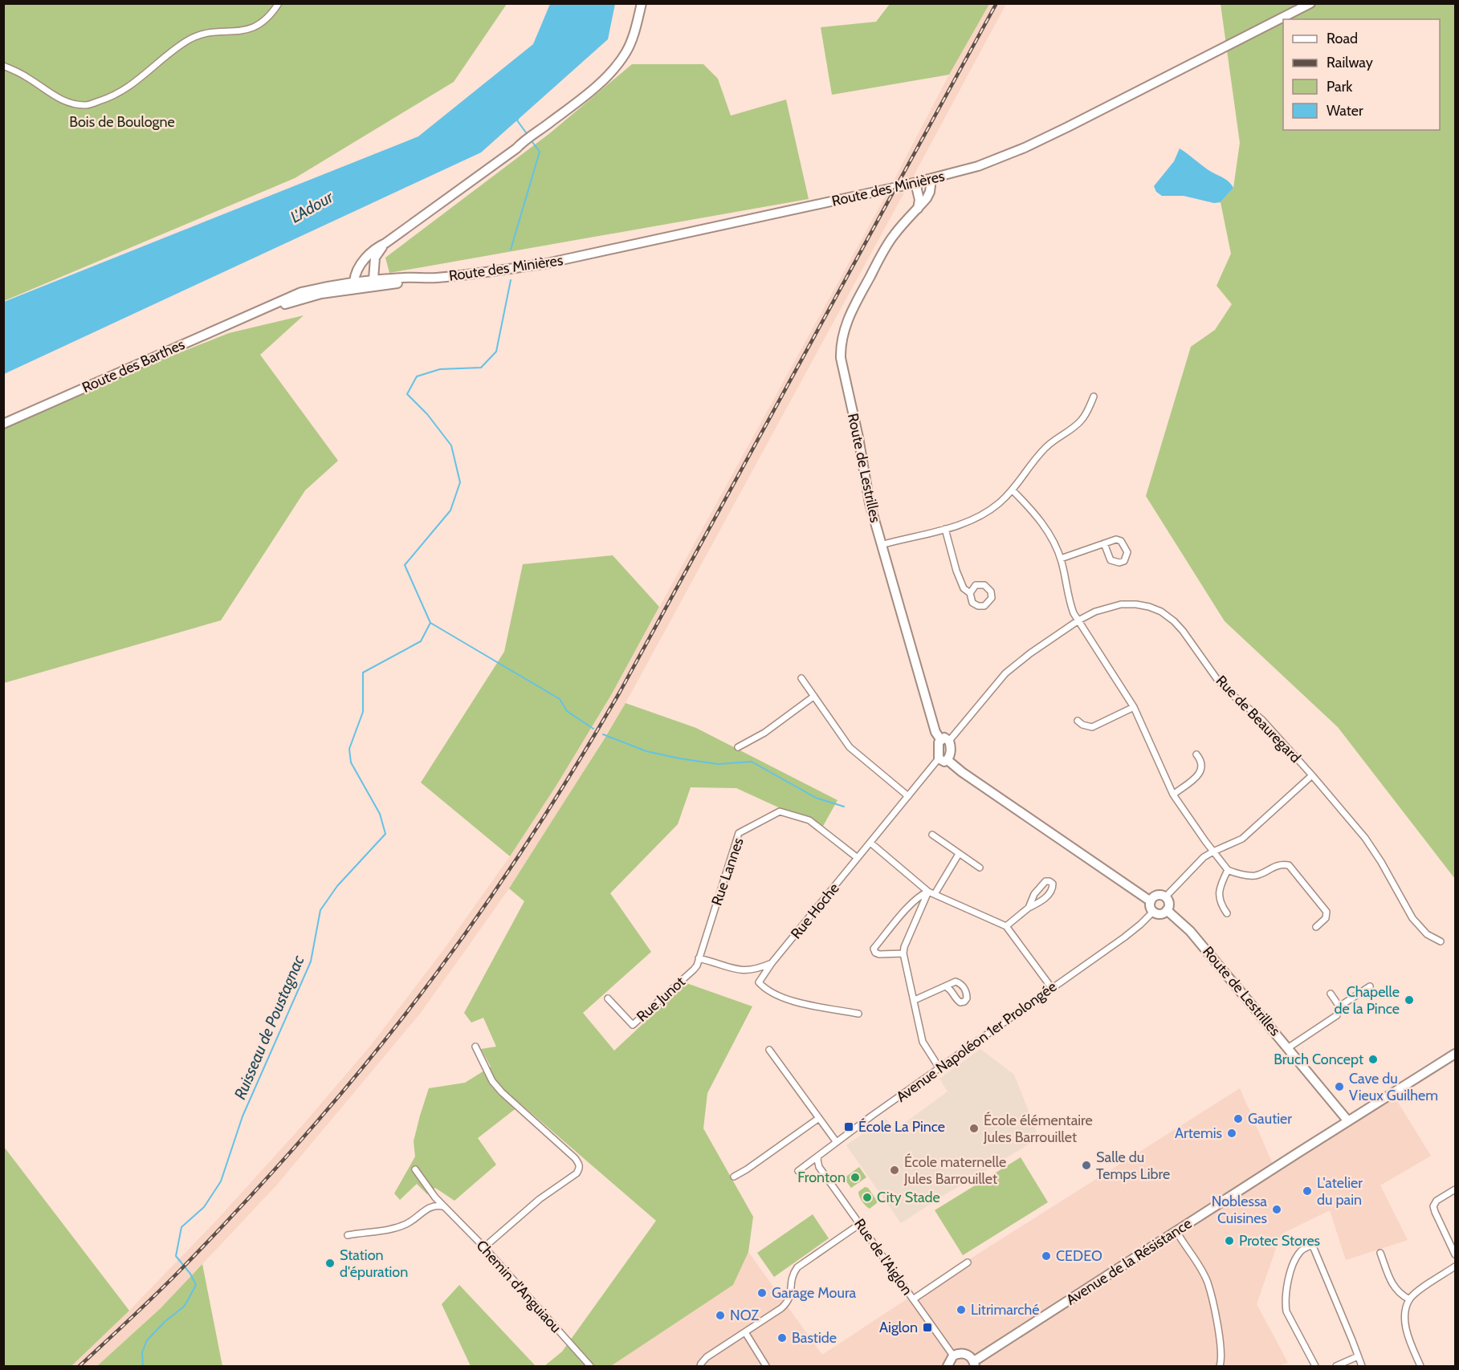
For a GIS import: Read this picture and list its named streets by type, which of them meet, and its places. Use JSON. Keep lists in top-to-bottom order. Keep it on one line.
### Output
{"streets":{"main road":["Route des Minières","Route des Barthes","Route de Lestrilles","Avenue de la Résistance"],"street":["Rue de Beauregard","Rue Lannes","Rue Hoche","Rue Junot","Avenue Napoléon 1er Prolongée","Rue de l'Aiglon","Chemin d'Anguiaou"]},"crossings":[["Route des Minières","Route des Barthes"],["Route des Minières","Route de Lestrilles"],["Route de Lestrilles","Rue de Beauregard"],["Route de Lestrilles","Avenue Napoléon 1er Prolongée"],["Route de Lestrilles","Avenue de la Résistance"],["Rue Lannes","Rue Hoche"],["Rue Lannes","Rue Junot"],["Avenue Napoléon 1er Prolongée","Rue de l'Aiglon"]],"water":["L'Adour","Ruisseau de Poustagnac"],"parks":["Bois de Boulogne"],"places":{"other":["Chapelle de la Pince","Bruch Concept","Cave du Vieux Guilhem","Gautier","École élémentaire Jules Barrouillet","Artemis","Salle du Temps Libre","École maternelle Jules Barrouillet","Fronton","L'atelier du pain","City Stade","Noblessa Cuisines","Protec Stores","CEDEO","Station d'épuration","Garage Moura","Litrimarché","NOZ","Bastide"],"transit":["École La Pince","Aiglon"]},"legend":["Road","Railway","Park","Water"]}
